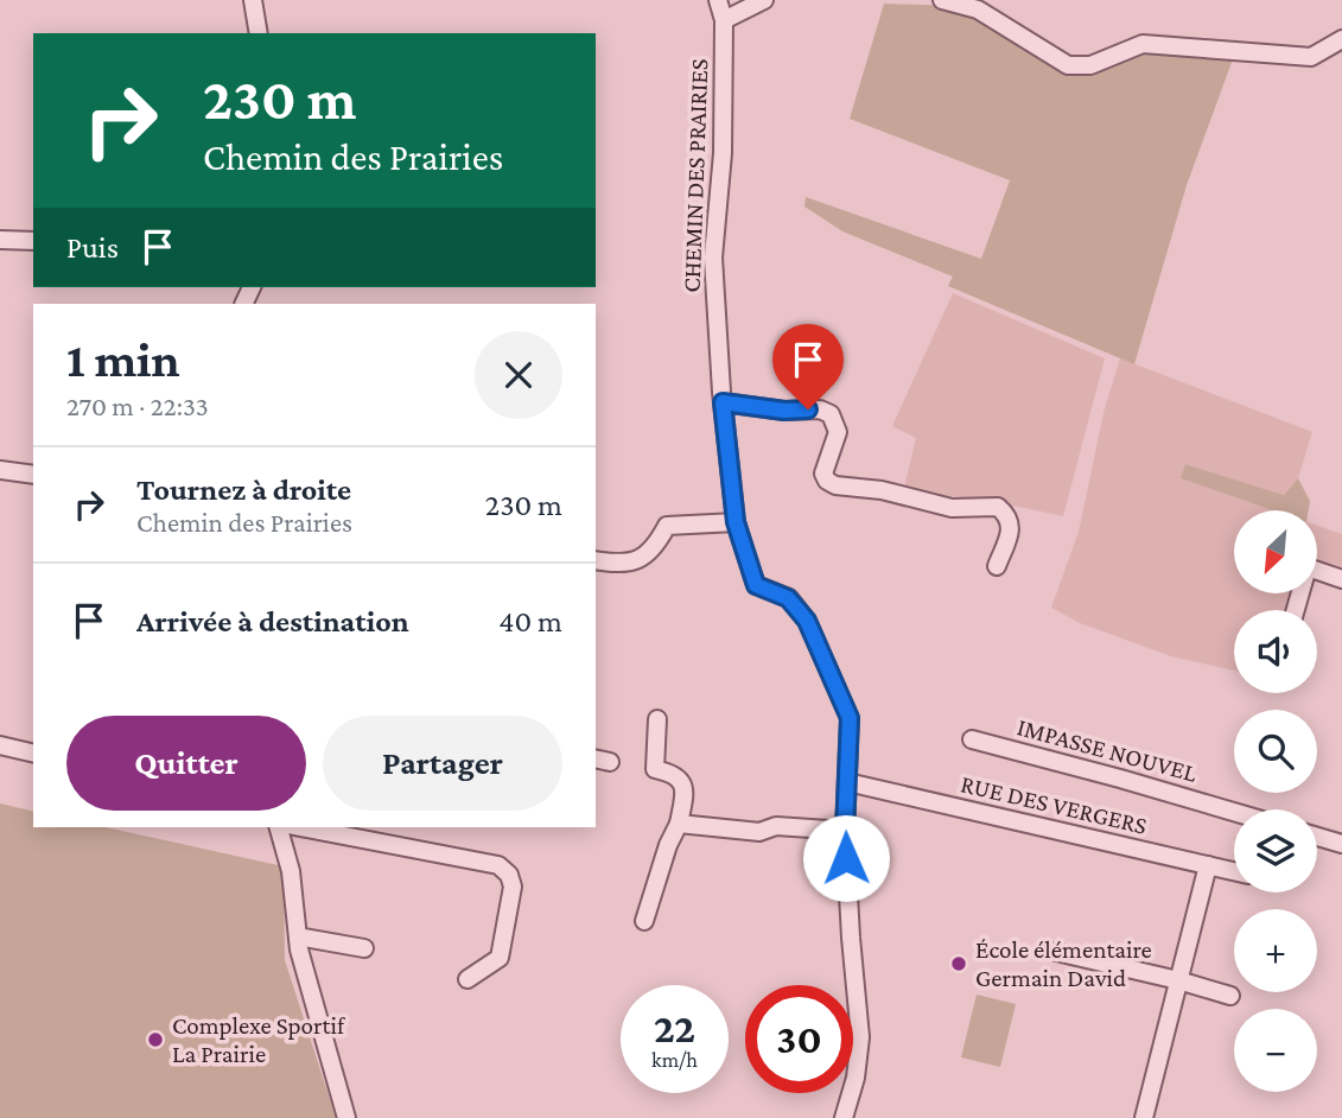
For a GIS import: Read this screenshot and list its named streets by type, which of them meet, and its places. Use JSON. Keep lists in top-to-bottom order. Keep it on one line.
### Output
{"streets":{"street":["CHEMIN DES PRAIRIES","IMPASSE NOUVEL","RUE DES VERGERS"]},"crossings":[["CHEMIN DES PRAIRIES","RUE DES VERGERS"]],"places":["École élémentaire Germain David","Complexe Sportif La Prairie"],"north":"bottom left","page":{"turn":["230 m","Chemin des Prairies"],"then":"Puis","heading":["1 min","270 m · 22:33"],"list":[{"name":"Tournez à droite","note":"Chemin des Prairies","value":"230 m"},{"name":"Arrivée à destination","value":"40 m"}],"map_buttons":["+","−"],"buttons":["Quitter","Partager"],"speed":"22 km/h","limit":"30"}}
